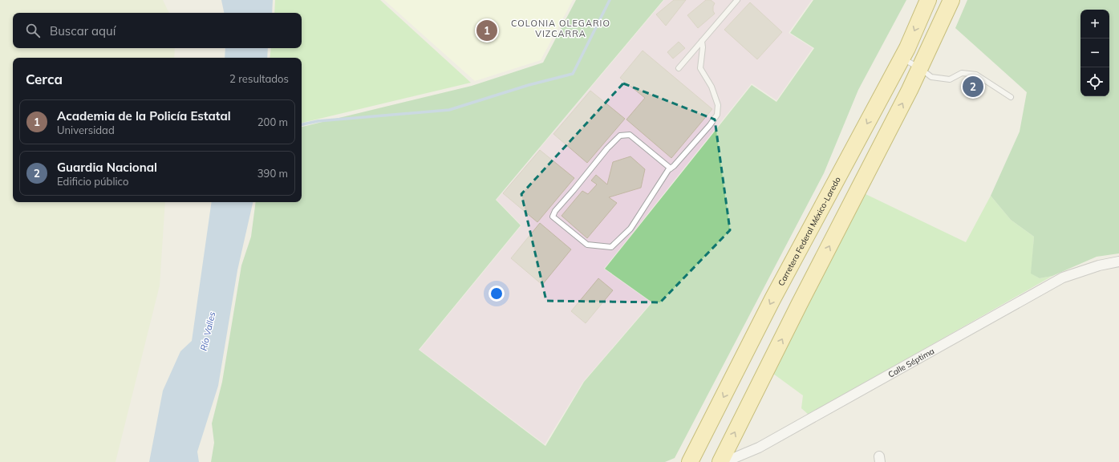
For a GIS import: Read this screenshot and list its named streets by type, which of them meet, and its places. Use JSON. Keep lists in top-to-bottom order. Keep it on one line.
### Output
{"streets":{"main road":["Carretera Federal México-Laredo"],"street":["Calle Séptima"]},"districts":["COLONIA OLEGARIO VIZCARRA"],"water":["Río Valles"],"page":{"map_buttons":["+","−"],"search":"Buscar aquí","pins":["1","2"],"heading":["Cerca","2 resultados"],"list":[{"mark":"1","name":"Academia de la Policía Estatal","note":"Universidad","value":"200 m"},{"mark":"2","name":"Guardia Nacional","note":"Edificio público","value":"390 m"}]}}
